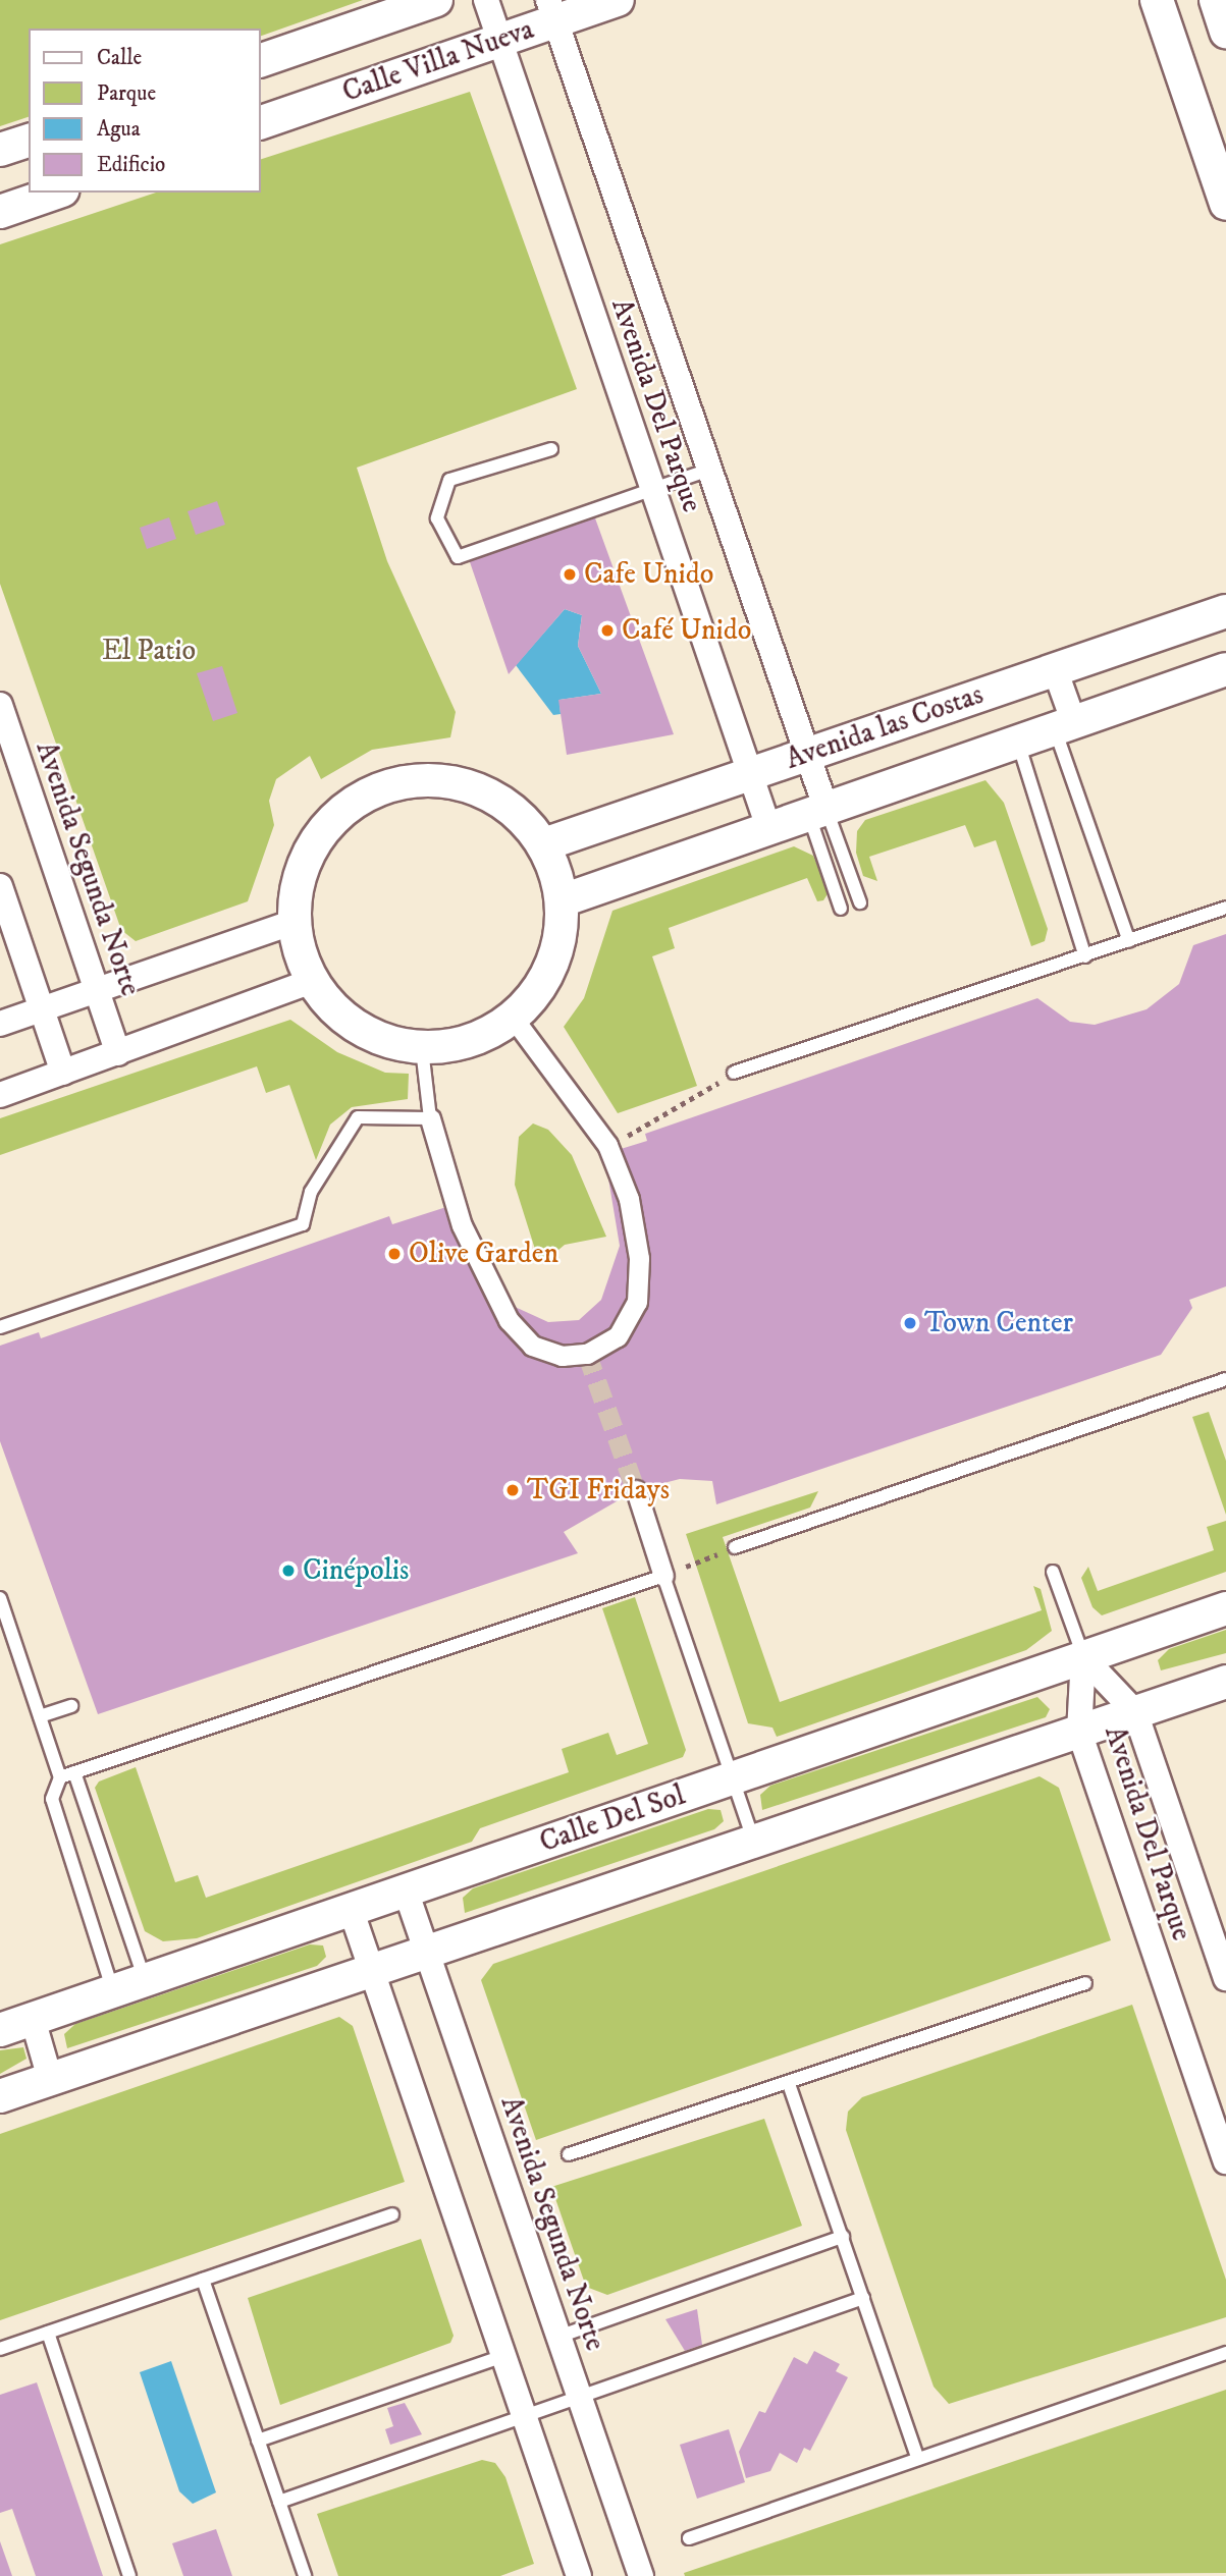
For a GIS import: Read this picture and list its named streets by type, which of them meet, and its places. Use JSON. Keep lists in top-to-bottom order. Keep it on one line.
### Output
{"streets":{"street":["Calle Villa Nueva","Avenida Del Parque","Avenida las Costas","Avenida Segunda Norte","Calle Del Sol"]},"crossings":[["Calle Villa Nueva","Avenida Del Parque"],["Avenida Del Parque","Avenida las Costas"],["Avenida Del Parque","Calle Del Sol"],["Avenida Segunda Norte","Calle Del Sol"]],"parks":["El Patio"],"places":["Cafe Unido","Café Unido","Olive Garden","Town Center","TGI Fridays","Cinépolis"],"legend":["Calle","Parque","Agua","Edificio"]}
